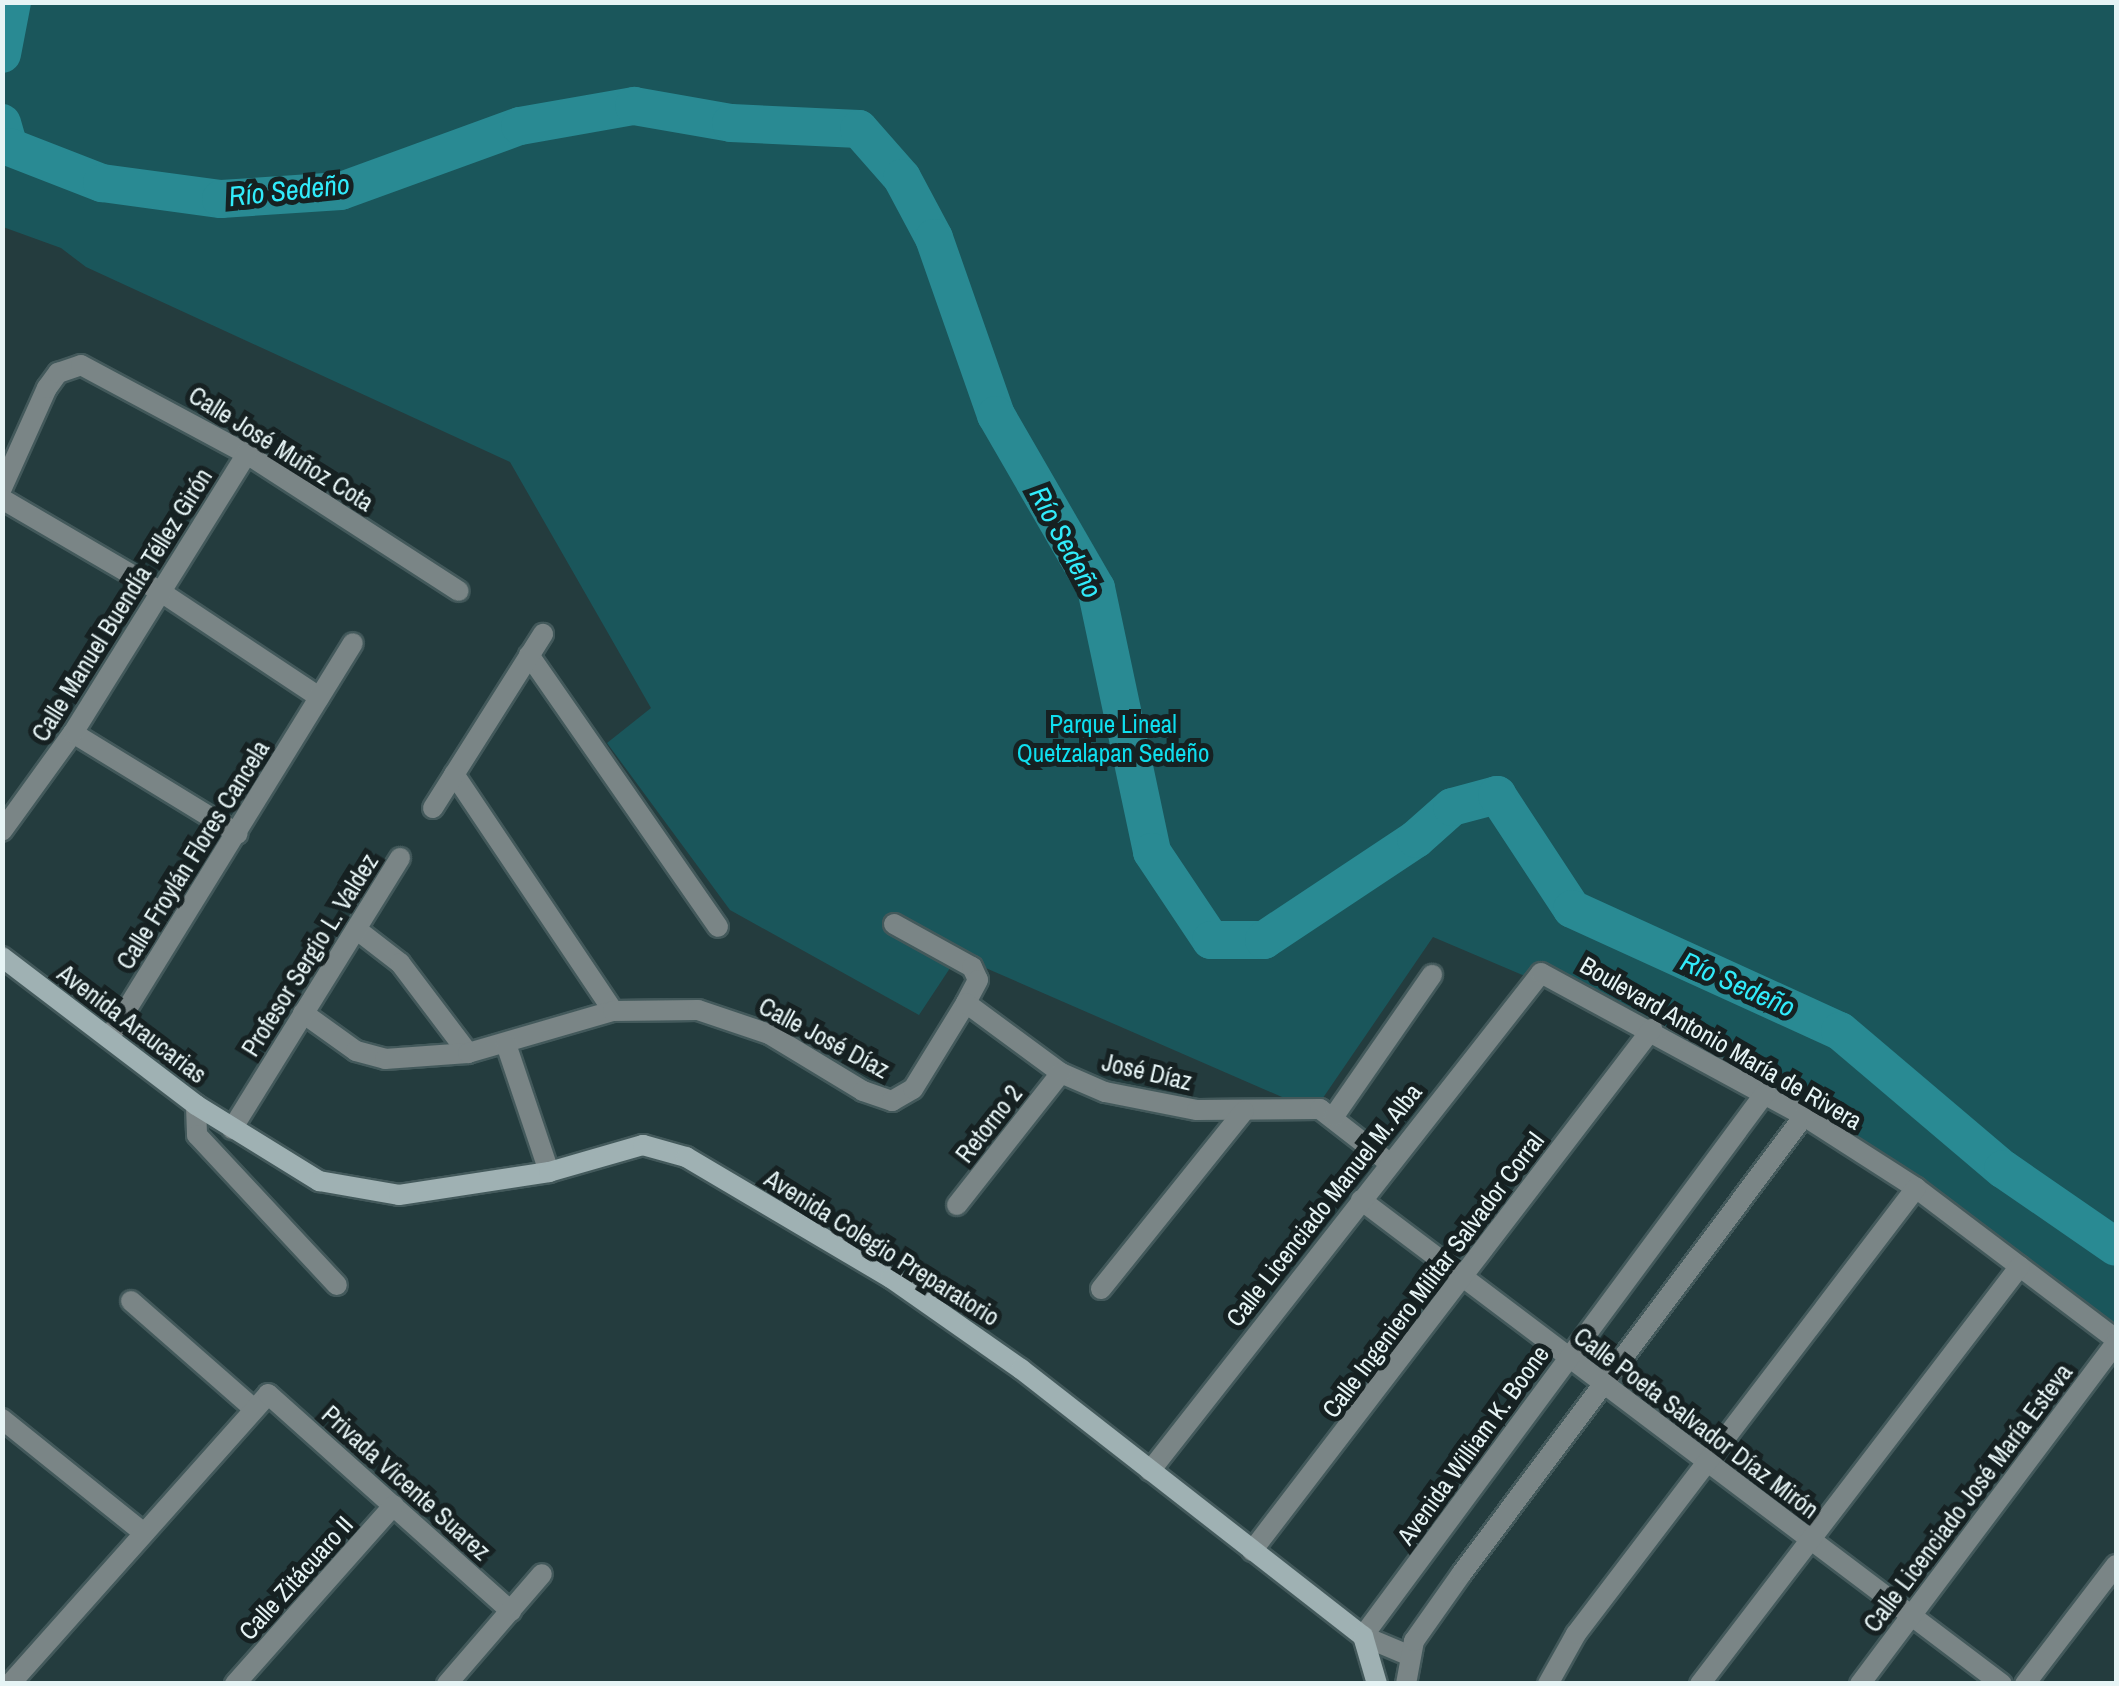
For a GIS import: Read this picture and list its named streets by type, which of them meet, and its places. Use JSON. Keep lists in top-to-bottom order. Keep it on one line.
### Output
{"streets":{"street":["Calle José Muñoz Cota","Calle Manuel Buendía Téllez Girón","Calle Froylán Flores Cancela","Profesor Sergio L. Valdez","Avenida Araucarias","Calle José Díaz","Boulevard Antonio María de Rivera","José Díaz","Retorno 2","Calle Licenciado Manuel M. Alba","Avenida Colegio Preparatorio","Calle Ingeniero Militar Salvador Corral","Calle Poeta Salvador Díaz Mirón","Avenida William K. Boone","Privada Vicente Suarez","Calle Licenciado José María Esteva","Calle Zitácuaro II"]},"crossings":[["Calle José Muñoz Cota","Calle Manuel Buendía Téllez Girón"],["Calle Froylán Flores Cancela","Avenida Araucarias"],["Profesor Sergio L. Valdez","Avenida Araucarias"],["Profesor Sergio L. Valdez","Calle José Díaz"],["Profesor Sergio L. Valdez","Avenida Colegio Preparatorio"],["Avenida Araucarias","Avenida Colegio Preparatorio"],["Calle José Díaz","José Díaz"],["Boulevard Antonio María de Rivera","Calle Licenciado Manuel M. Alba"],["Boulevard Antonio María de Rivera","Calle Ingeniero Militar Salvador Corral"],["Boulevard Antonio María de Rivera","Avenida William K. Boone"],["Boulevard Antonio María de Rivera","Calle Licenciado José María Esteva"],["José Díaz","Retorno 2"],["Calle Licenciado Manuel M. Alba","Avenida Colegio Preparatorio"],["Calle Licenciado Manuel M. Alba","Calle Poeta Salvador Díaz Mirón"],["Avenida Colegio Preparatorio","Calle Ingeniero Militar Salvador Corral"],["Avenida Colegio Preparatorio","Avenida William K. Boone"],["Calle Ingeniero Militar Salvador Corral","Calle Poeta Salvador Díaz Mirón"],["Calle Poeta Salvador Díaz Mirón","Avenida William K. Boone"],["Calle Poeta Salvador Díaz Mirón","Calle Licenciado José María Esteva"],["Privada Vicente Suarez","Calle Zitácuaro II"]],"water":["Río Sedeño"],"parks":["Parque Lineal Quetzalapan Sedeño"]}
